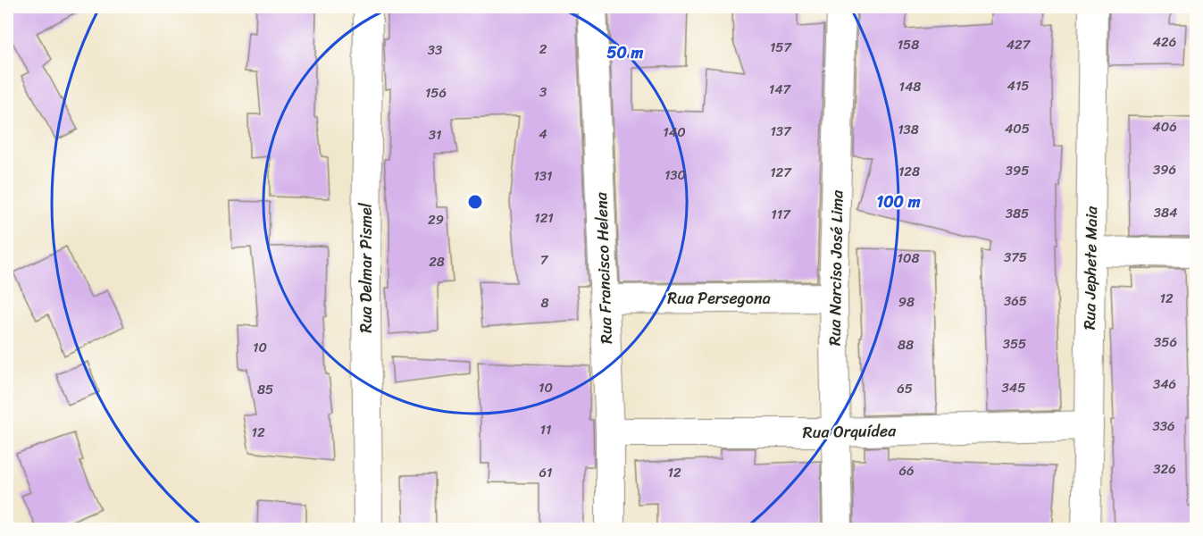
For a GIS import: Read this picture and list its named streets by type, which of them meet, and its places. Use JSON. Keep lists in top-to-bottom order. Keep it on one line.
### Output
{"streets":{"street":["Rua Delmar Pismel","Rua Francisco Helena","Rua Narciso José Lima","Rua Jephete Maia","Rua Persegona","Rua Orquídea"]},"crossings":[["Rua Francisco Helena","Rua Persegona"],["Rua Francisco Helena","Rua Orquídea"],["Rua Narciso José Lima","Rua Persegona"],["Rua Narciso José Lima","Rua Orquídea"],["Rua Jephete Maia","Rua Orquídea"]],"house_numbers":["426","158","427","157","2","33","415","148","147","3","156","406","405","138","137","140","4","31","396","395","128","127","130","131","384","385","117","121","29","375","108","7","28","12","365","98","8","356","355","88","10","346","10","345","65","85","336","11","12","326","66","61","12"],"rings":["50 m","100 m"]}
